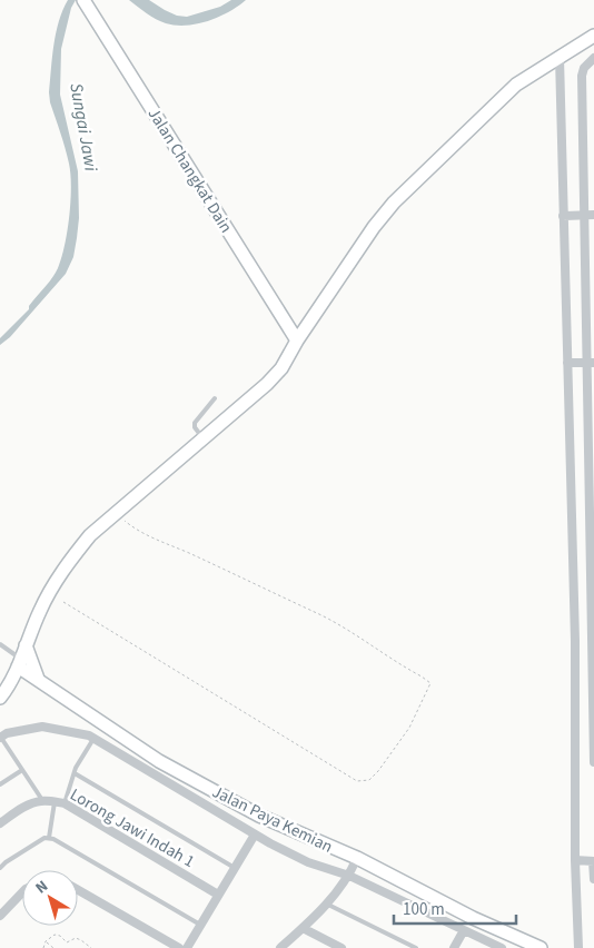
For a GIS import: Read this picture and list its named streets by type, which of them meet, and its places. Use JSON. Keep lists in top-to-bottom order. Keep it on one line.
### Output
{"streets":{"main road":["Jalan Changkat Dain","Jalan Paya Kemian"],"street":["Lorong Jawi Indah 1"]},"water":["Sungai Jawi"],"scale_bar":"100 m","north":"top left"}
